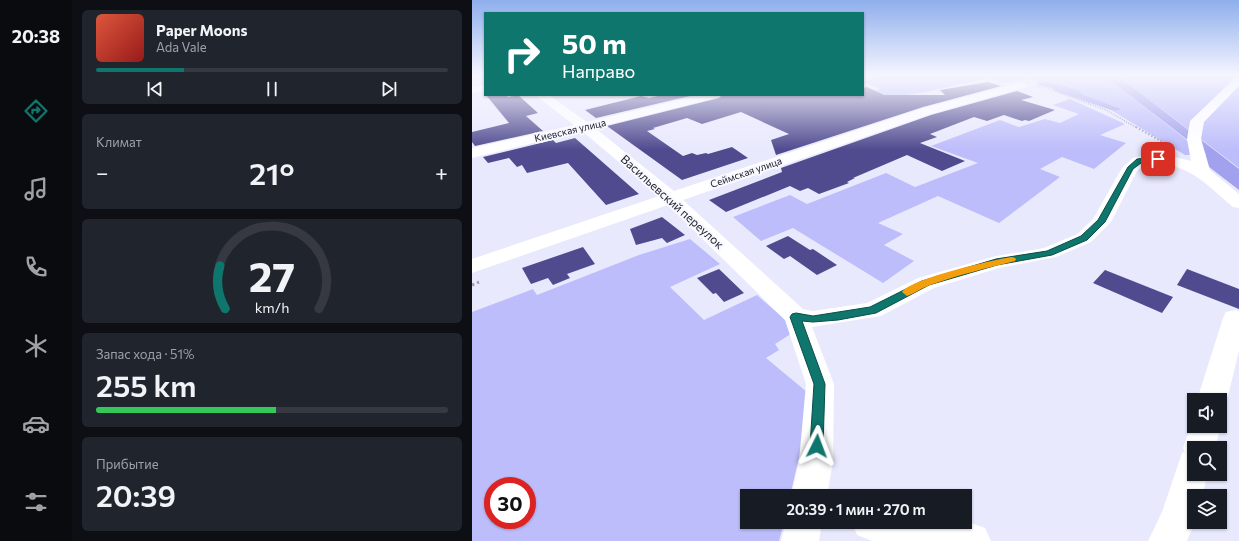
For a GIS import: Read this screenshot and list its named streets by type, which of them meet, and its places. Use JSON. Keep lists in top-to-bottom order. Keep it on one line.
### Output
{"streets":{"street":["Киевская улица","Сеймская улица","Васильевский переулок"]},"crossings":[["Киевская улица","Васильевский переулок"],["Сеймская улица","Васильевский переулок"]],"page":{"tabs":"20:38","turn":["50 m","Направо"],"song":["Paper Moons","Ada Vale"],"tile":["Климат",["Запас хода · 51%","255 km"],["Прибытие","20:39"]],"heat":["−","21°","+"],"limit":"30","trip":"20:39 · 1 мин · 270 m","gauge":["27","km/h"]}}
